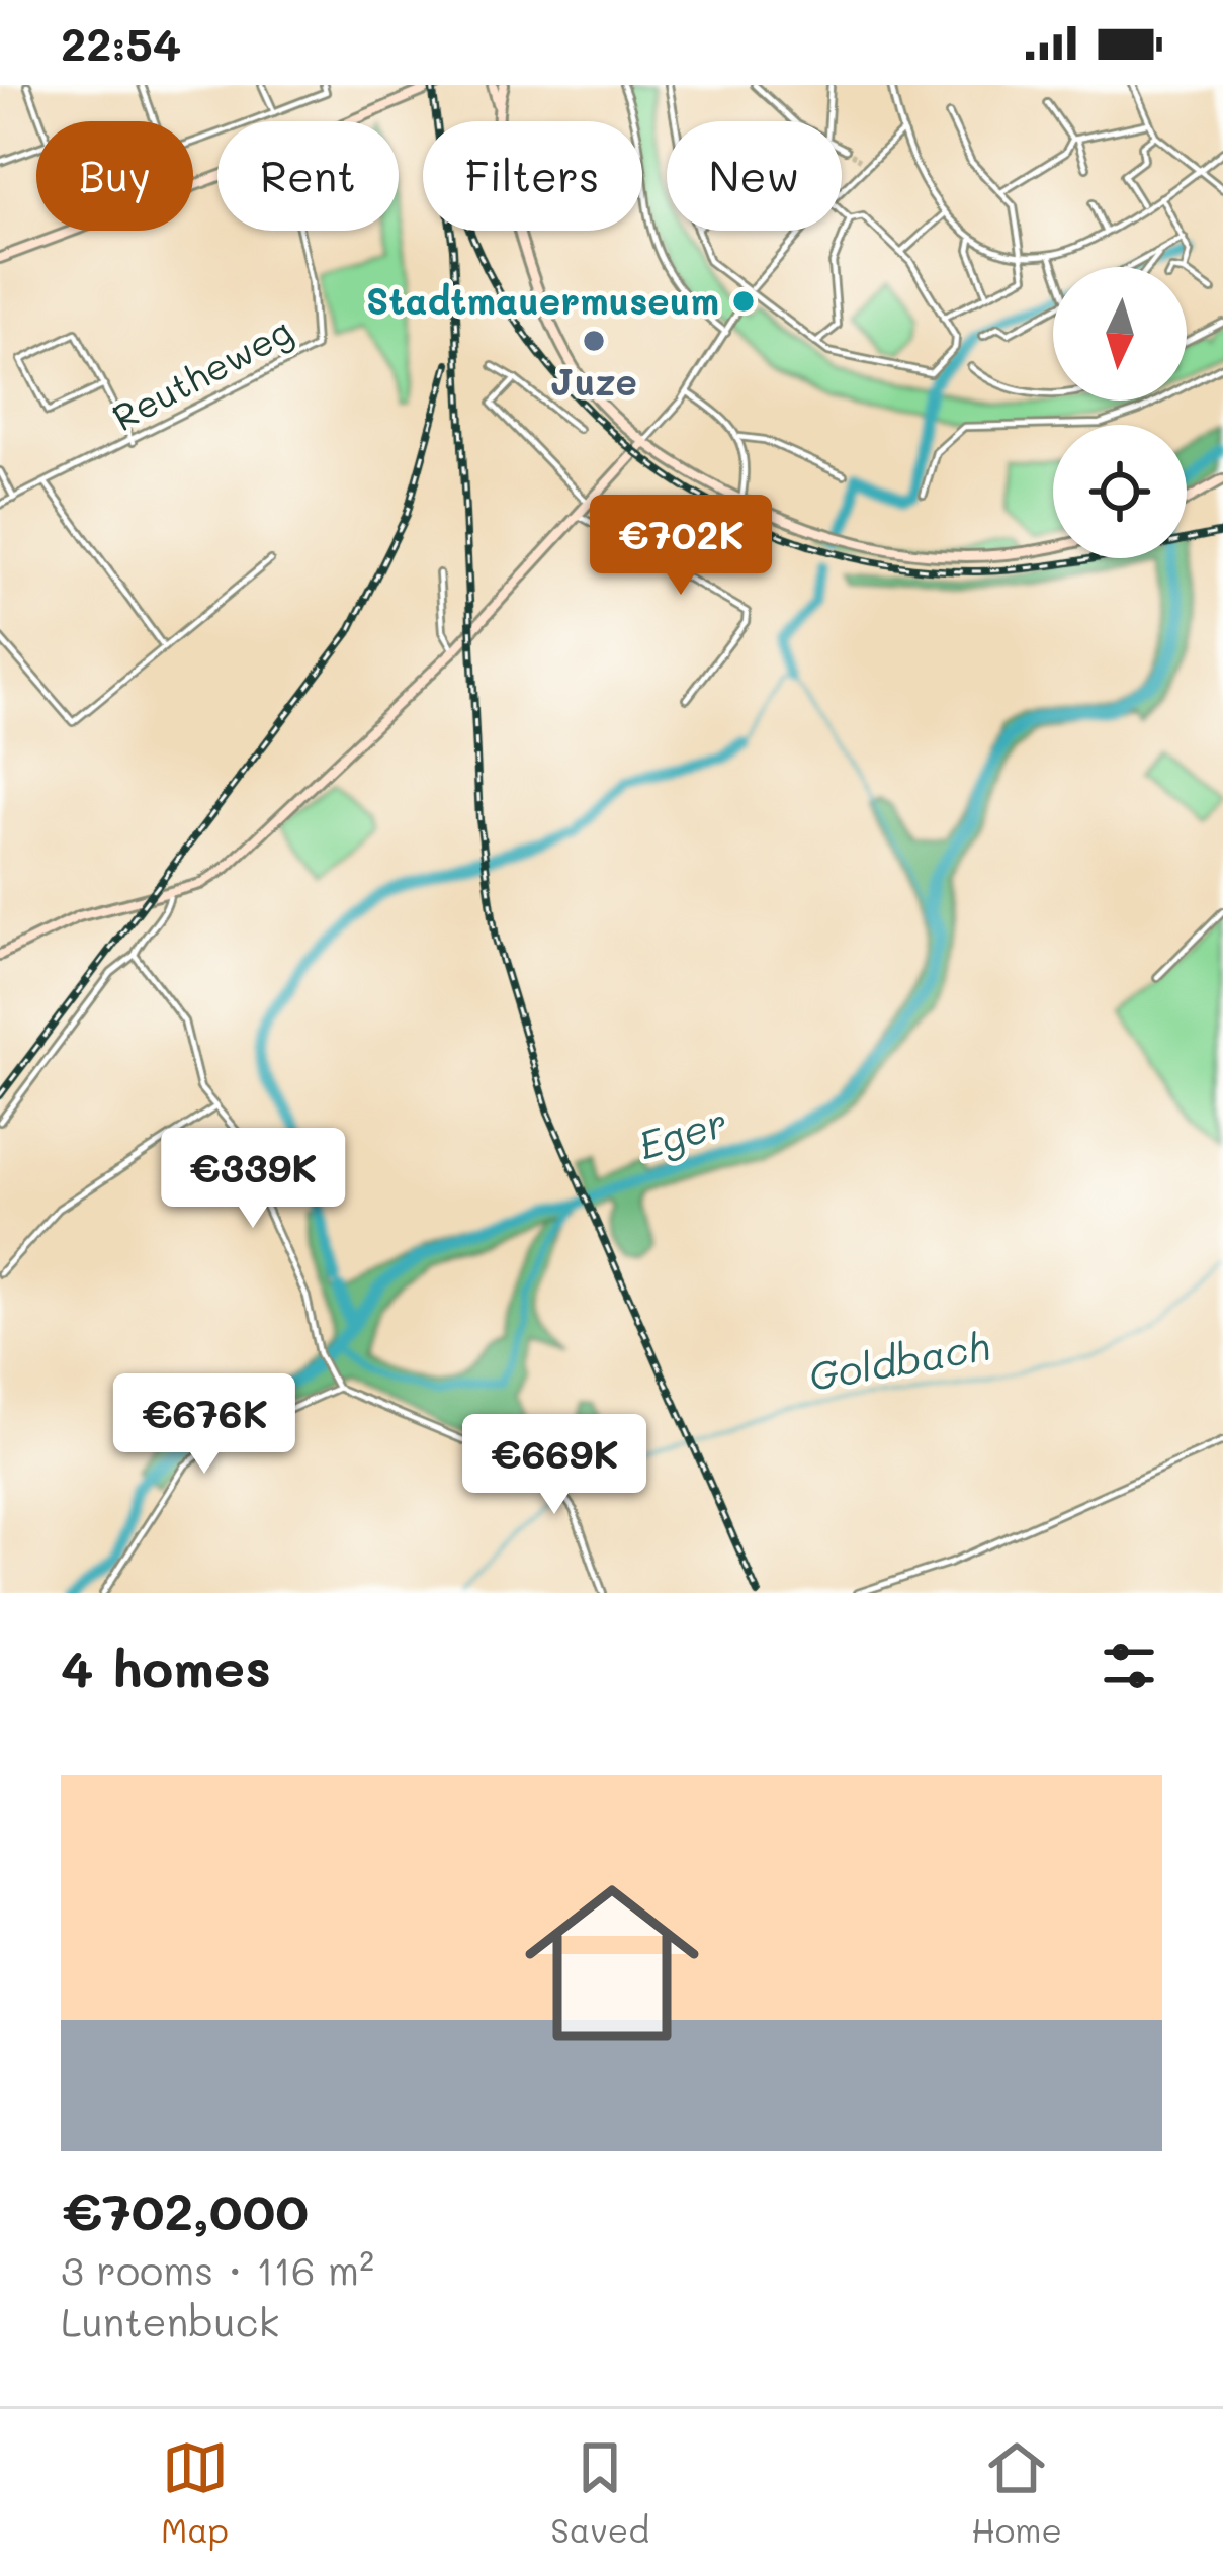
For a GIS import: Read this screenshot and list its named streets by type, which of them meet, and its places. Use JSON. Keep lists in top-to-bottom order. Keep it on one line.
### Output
{"streets":{"street":["Reutheweg"]},"water":["Eger","Goldbach"],"places":["Stadtmauermuseum","Juze"],"north":"bottom","page":{"status":"22:54","chip":["Buy","Rent","Filters","New"],"price":["€702K","€339K","€676K","€669K"],"heading":"4 homes","list":[{"name":"€702,000","note":"3 rooms · 116 m² · Luntenbuck"}],"tabs":["Map","Saved","Home"]}}
